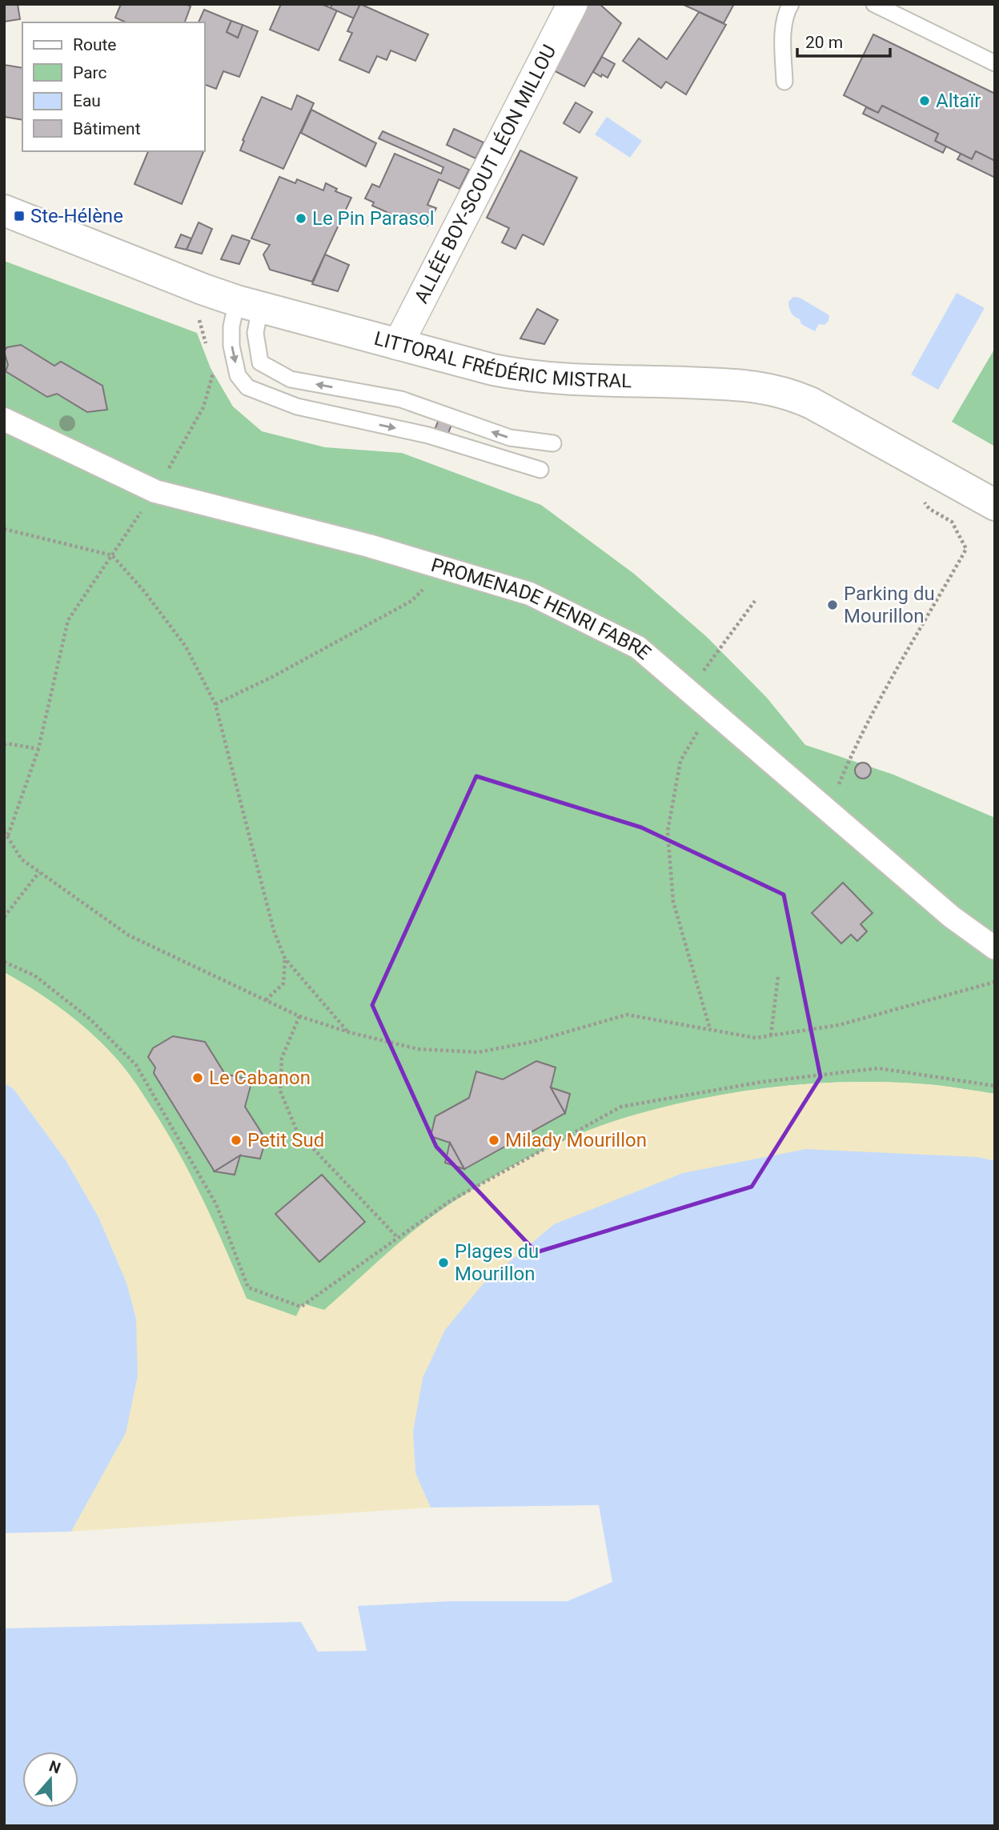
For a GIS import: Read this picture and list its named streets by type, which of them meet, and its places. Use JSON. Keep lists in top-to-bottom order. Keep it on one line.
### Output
{"streets":{"main road":["LITTORAL FRÉDÉRIC MISTRAL"],"street":["ALLÉE BOY-SCOUT LÉON MILLOU","PROMENADE HENRI FABRE"]},"crossings":[["ALLÉE BOY-SCOUT LÉON MILLOU","LITTORAL FRÉDÉRIC MISTRAL"]],"places":{"other":["Altaïr","Le Pin Parasol","Parking du Mourillon","Le Cabanon","Petit Sud","Milady Mourillon","Plages du Mourillon"],"transit":["Ste-Hélène"]},"legend":["Route","Parc","Eau","Bâtiment"],"scale_bar":"20 m","north":"top"}
